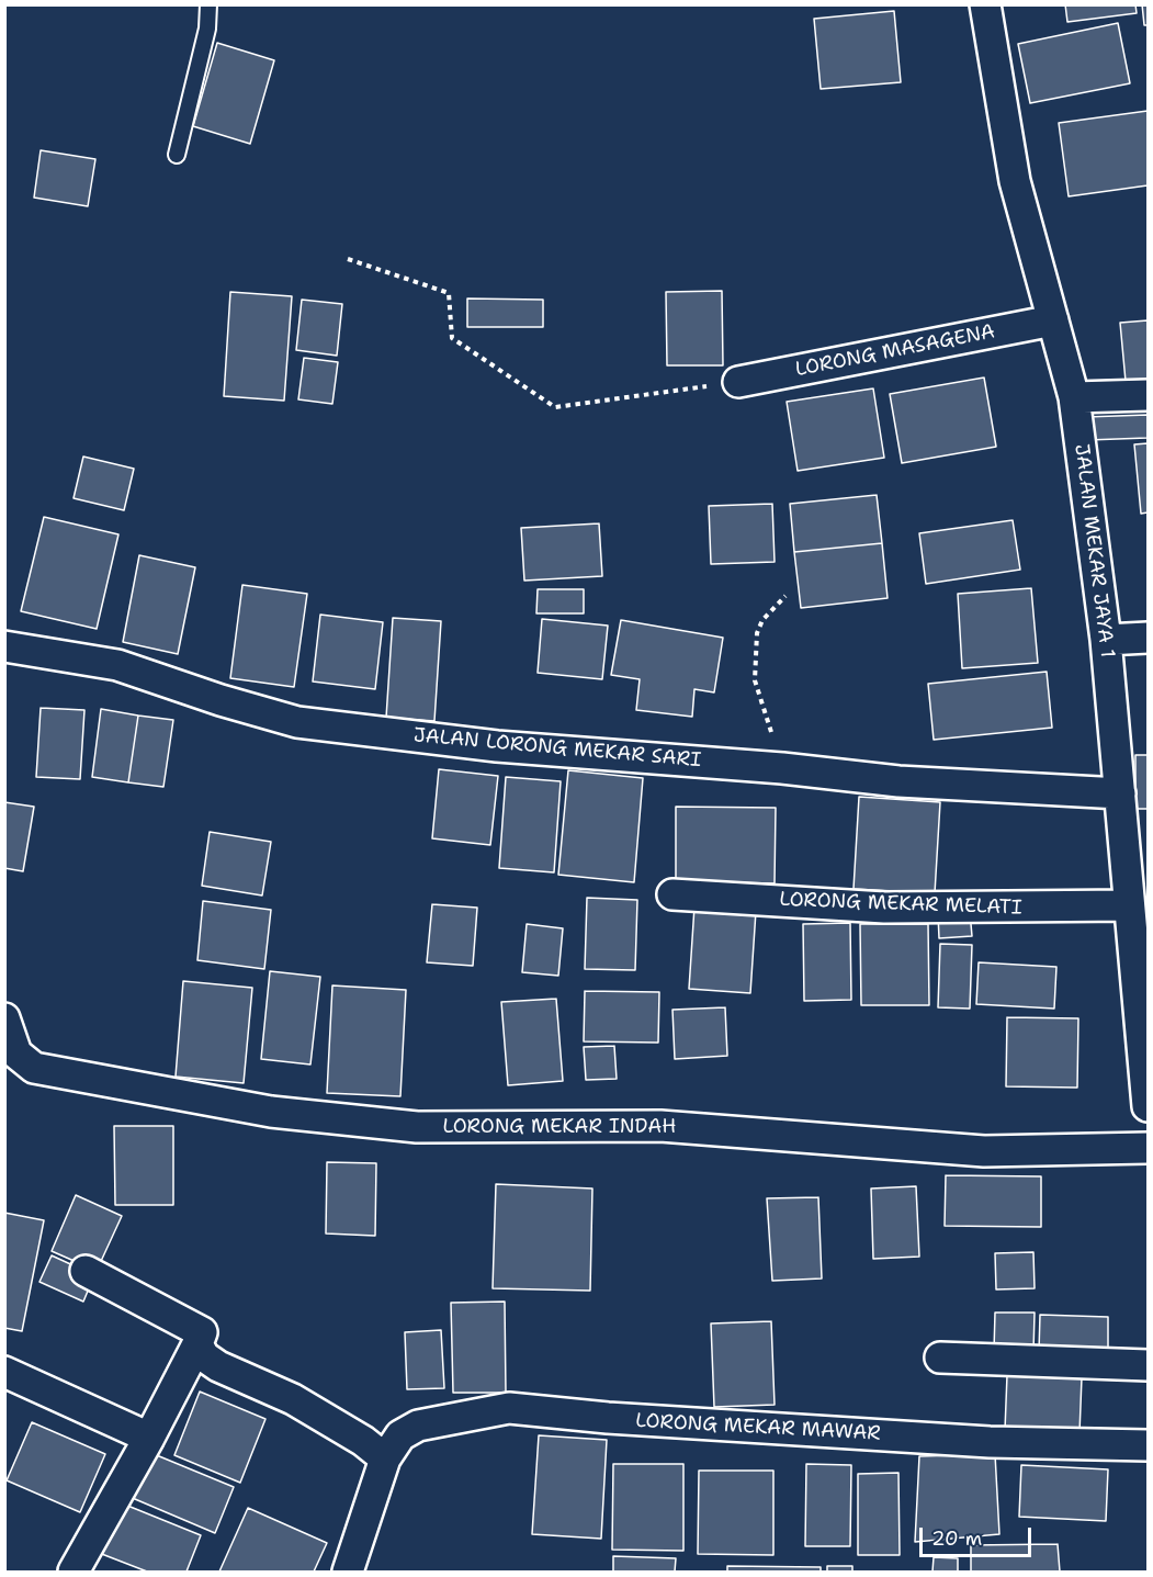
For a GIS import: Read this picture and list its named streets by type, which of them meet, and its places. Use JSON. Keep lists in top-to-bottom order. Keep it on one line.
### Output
{"streets":{"street":["LORONG MASAGENA","JALAN MEKAR JAYA 1","JALAN LORONG MEKAR SARI","LORONG MEKAR MELATI","LORONG MEKAR INDAH","LORONG MEKAR MAWAR"]},"crossings":[["LORONG MASAGENA","JALAN MEKAR JAYA 1"],["JALAN MEKAR JAYA 1","JALAN LORONG MEKAR SARI"],["JALAN MEKAR JAYA 1","LORONG MEKAR MELATI"]],"scale_bar":"20 m"}
